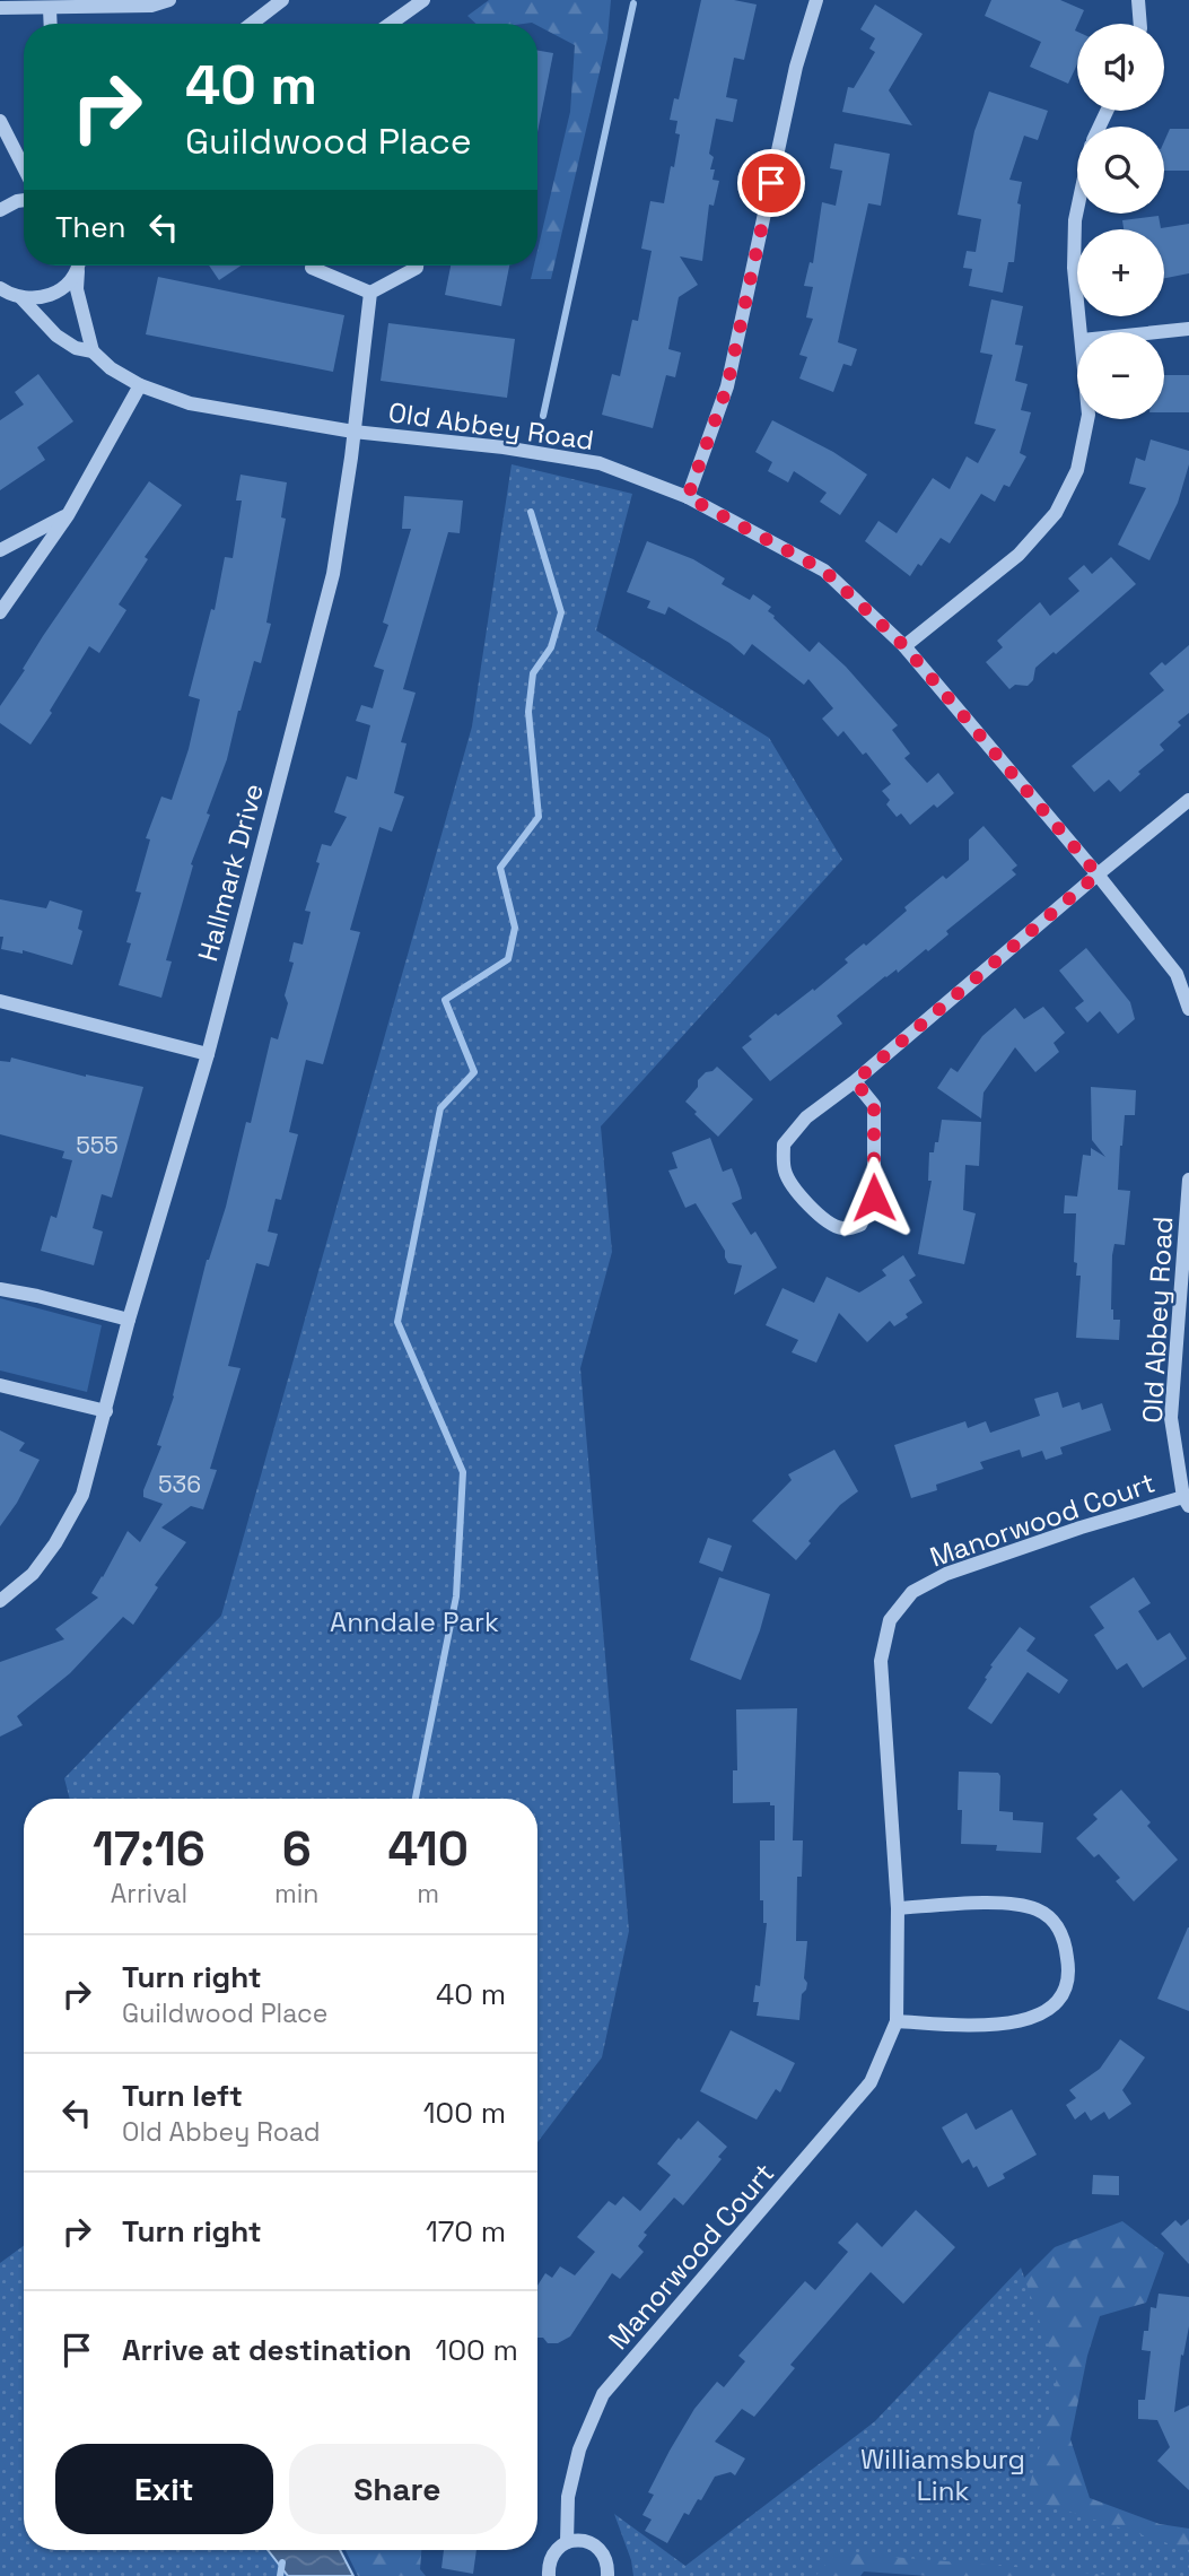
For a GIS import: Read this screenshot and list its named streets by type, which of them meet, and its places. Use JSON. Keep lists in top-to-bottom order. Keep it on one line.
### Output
{"streets":{"street":["Old Abbey Road","Hallmark Drive","Manorwood Court"]},"crossings":[["Old Abbey Road","Hallmark Drive"],["Old Abbey Road","Manorwood Court"]],"parks":["Anndale Park","Williamsburg Link"],"house_numbers":["555","536"],"page":{"map_buttons":["+","−"],"turn":["40 m","Guildwood Place"],"then":"Then","eta":["17:16","Arrival","6","min","410","m"],"list":[{"name":"Turn right","note":"Guildwood Place","value":"40 m"},{"name":"Turn left","note":"Old Abbey Road","value":"100 m"},{"name":"Turn right","value":"170 m"},{"name":"Arrive at destination","value":"100 m"}],"buttons":["Exit","Share"]}}
